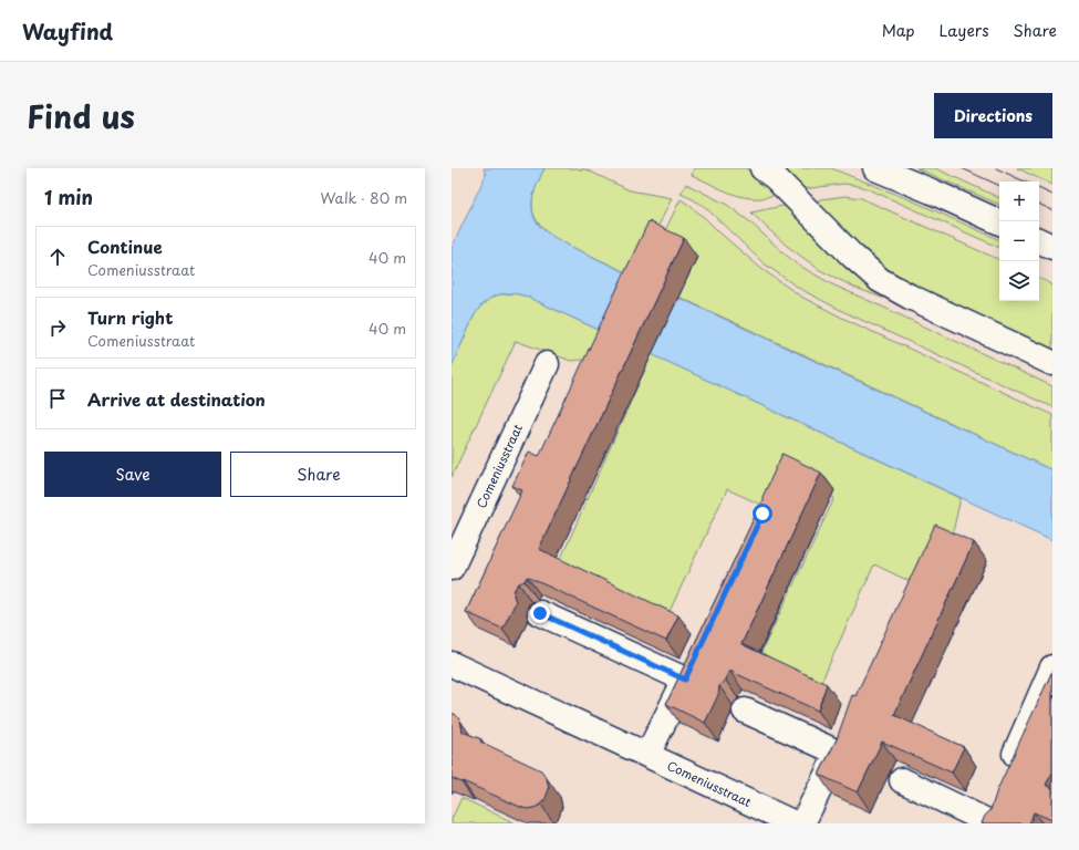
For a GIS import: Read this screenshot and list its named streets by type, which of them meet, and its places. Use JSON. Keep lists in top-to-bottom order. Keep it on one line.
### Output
{"streets":{"street":["Comeniusstraat"]},"page":{"header":"Wayfind","nav":["Map","Layers","Share"],"title":"Find us","buttons":["Directions",["Save","Share"]],"heading":["1 min","Walk · 80 m"],"map_buttons":["+","−"],"list":[["Continue","Comeniusstraat","40 m"],["Turn right","Comeniusstraat","40 m"],"Arrive at destination"]}}
